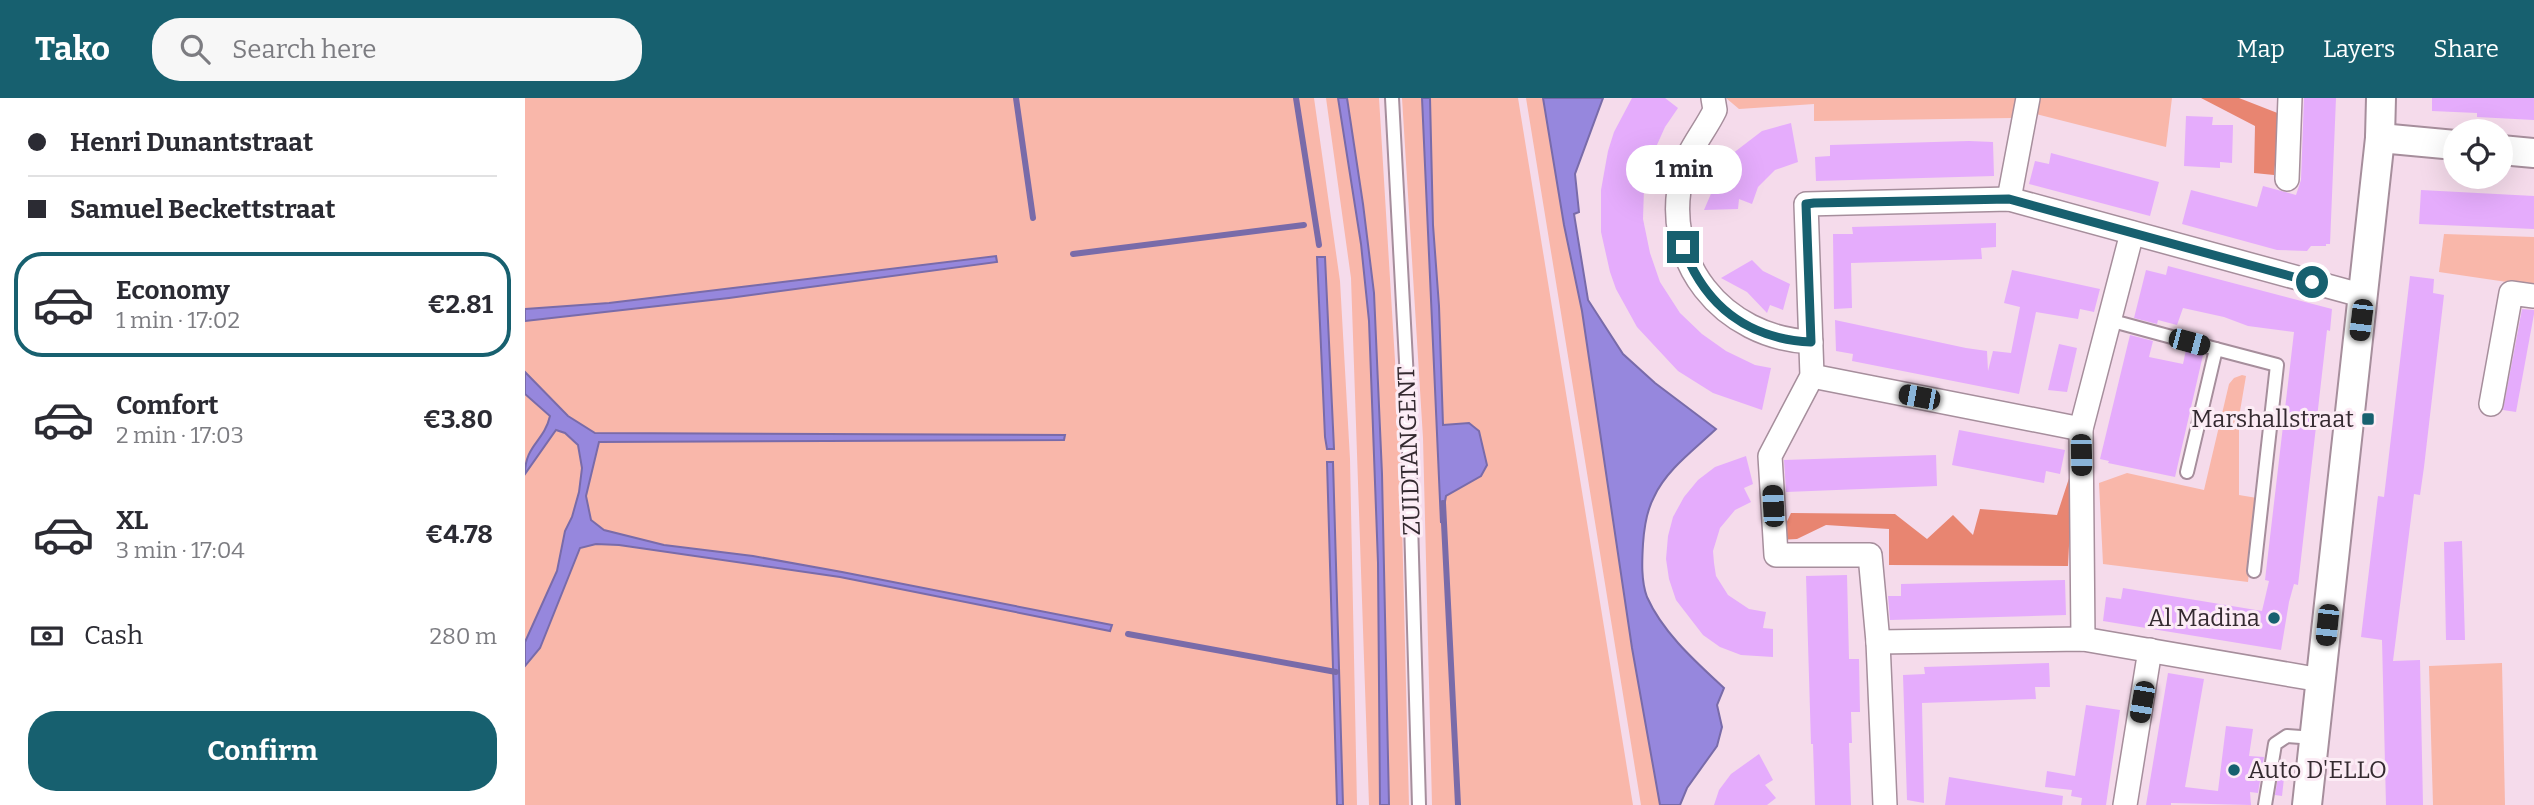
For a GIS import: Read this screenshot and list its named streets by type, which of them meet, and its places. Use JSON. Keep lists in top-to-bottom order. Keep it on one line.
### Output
{"streets":{"lane":["ZUIDTANGENT"]},"places":{"transit":["Marshallstraat"],"other":["Al Madina","Auto D'ELLO"]},"page":{"header":"Tako","search":"Search here","nav":["Map","Layers","Share"],"banner":["Henri Dunantstraat","Samuel Beckettstraat"],"bubble":"1 min","list":[{"name":"Economy","note":"1 min · 17:02","value":"€2.81"},{"name":"Comfort","note":"2 min · 17:03","value":"€3.80"},{"name":"XL","note":"3 min · 17:04","value":"€4.78"}],"pay":["Cash","280 m"],"buttons":"Confirm"}}
